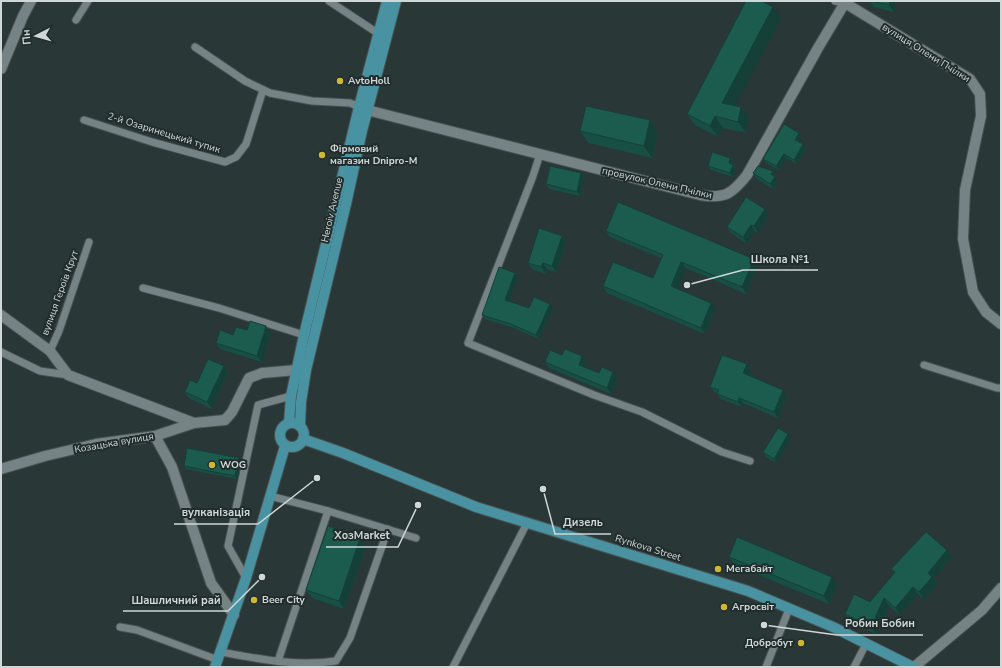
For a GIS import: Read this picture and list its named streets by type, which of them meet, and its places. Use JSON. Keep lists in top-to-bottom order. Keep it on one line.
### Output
{"streets":{"main road":["Heroiv Avenue","Rynkova Street"],"street":["вулиця Олени Пчілки","провулок Олени Пчілки","Козацька вулиця"],"lane":["2-й Озаринецький тупик","вулиця Героїв Крут"]},"crossings":[["вулиця Олени Пчілки","провулок Олени Пчілки"],["провулок Олени Пчілки","Heroiv Avenue"],["Heroiv Avenue","Козацька вулиця"],["Heroiv Avenue","Rynkova Street"]],"places":["AvtoHoll","Фірмовий магазин Dnipro-M","Школа №1","WOG","вулканізація","Дизель","ХозMarket","Мегабайт","Шашличний рай","Beer City","Агросвіт","Робин Бобин","Добробут"],"north":"left"}
